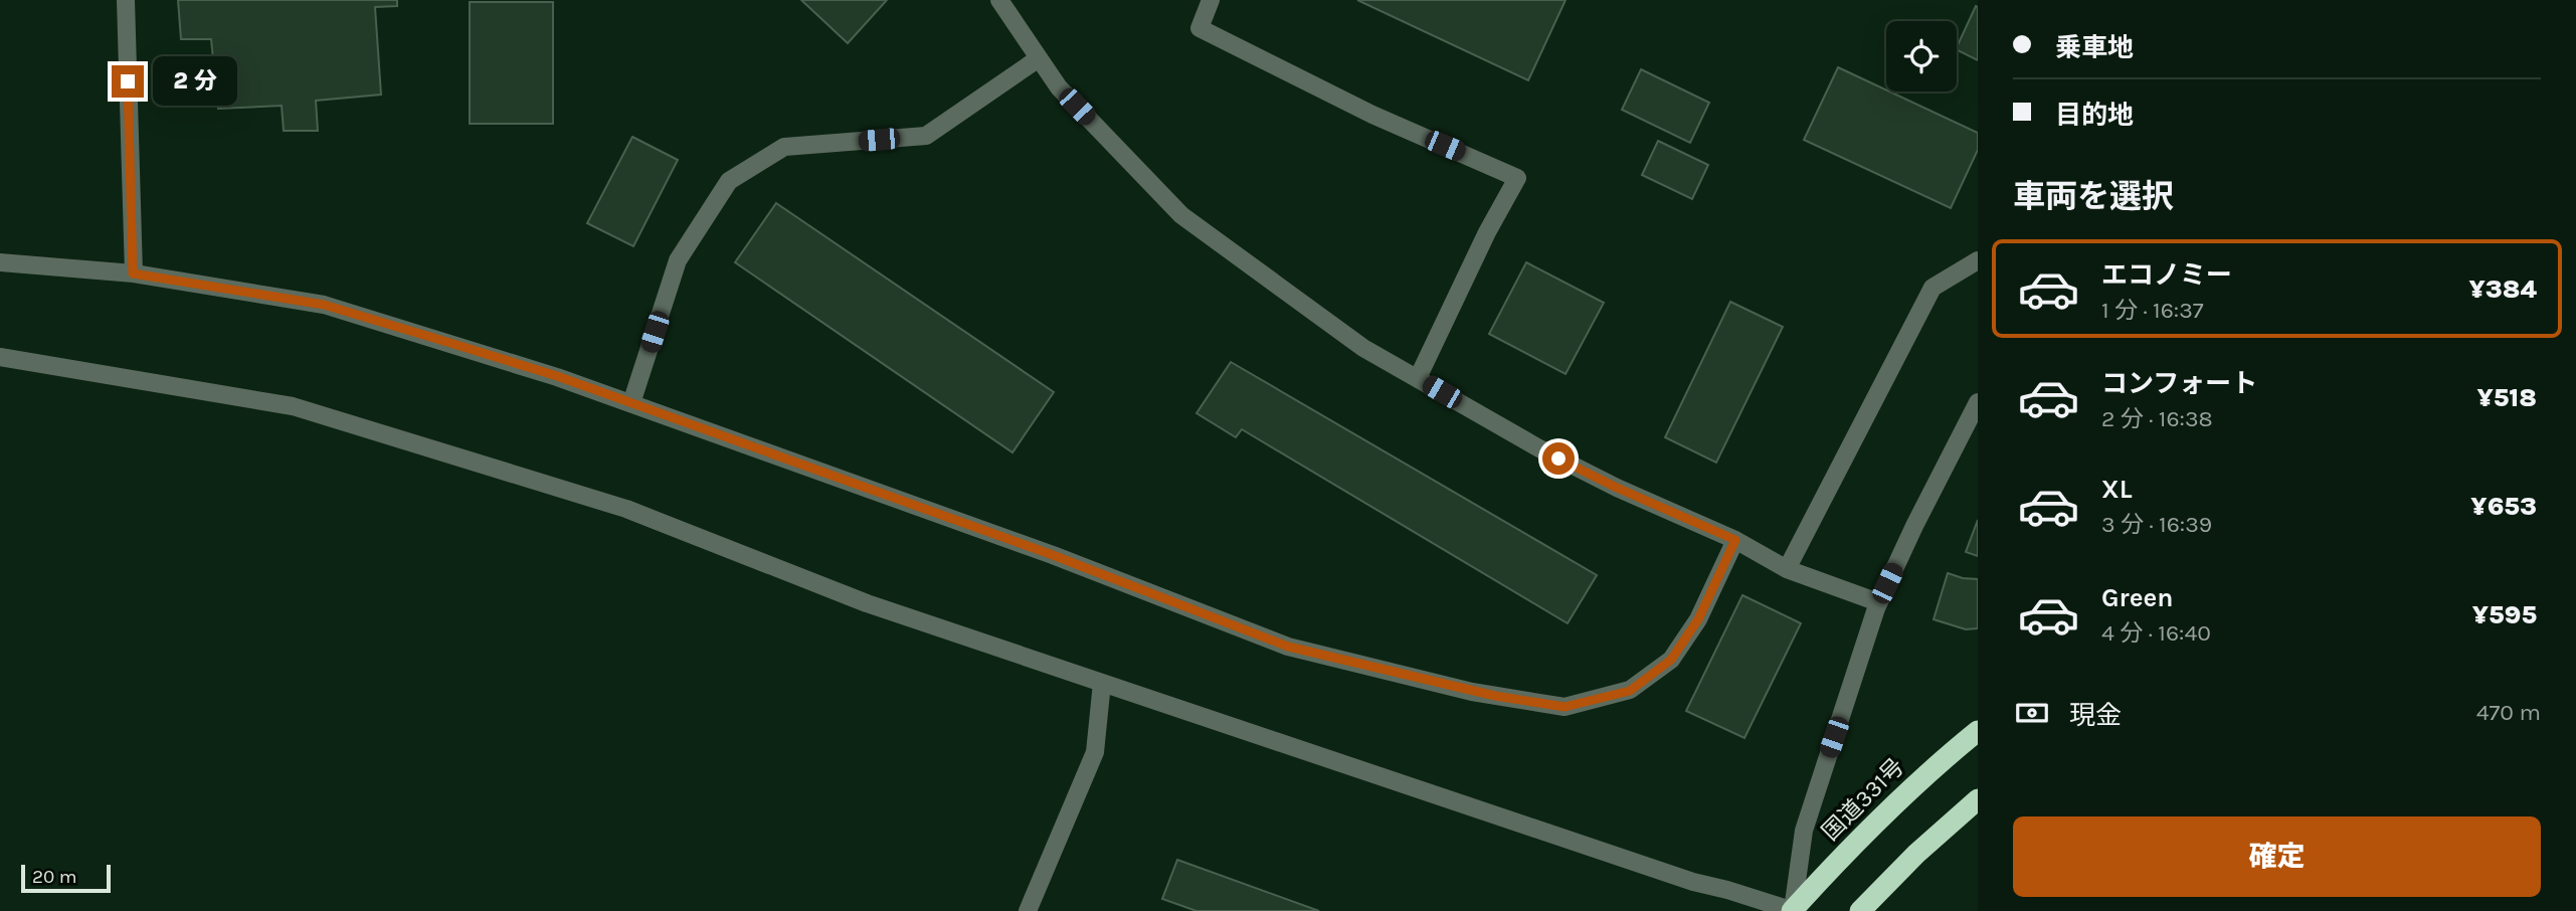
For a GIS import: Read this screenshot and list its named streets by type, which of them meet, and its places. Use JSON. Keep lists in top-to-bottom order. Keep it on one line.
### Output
{"streets":{"highway":["国道331号"]},"scale_bar":"20 m","page":{"banner":["乗車地","目的地"],"bubble":"2 分","heading":"車両を選択","list":[{"name":"エコノミー","note":"1 分 · 16:37","value":"¥384"},{"name":"コンフォート","note":"2 分 · 16:38","value":"¥518"},{"name":"XL","note":"3 分 · 16:39","value":"¥653"},{"name":"Green","note":"4 分 · 16:40","value":"¥595"}],"pay":["現金","470 m"],"buttons":"確定","scale":"20 m"}}
